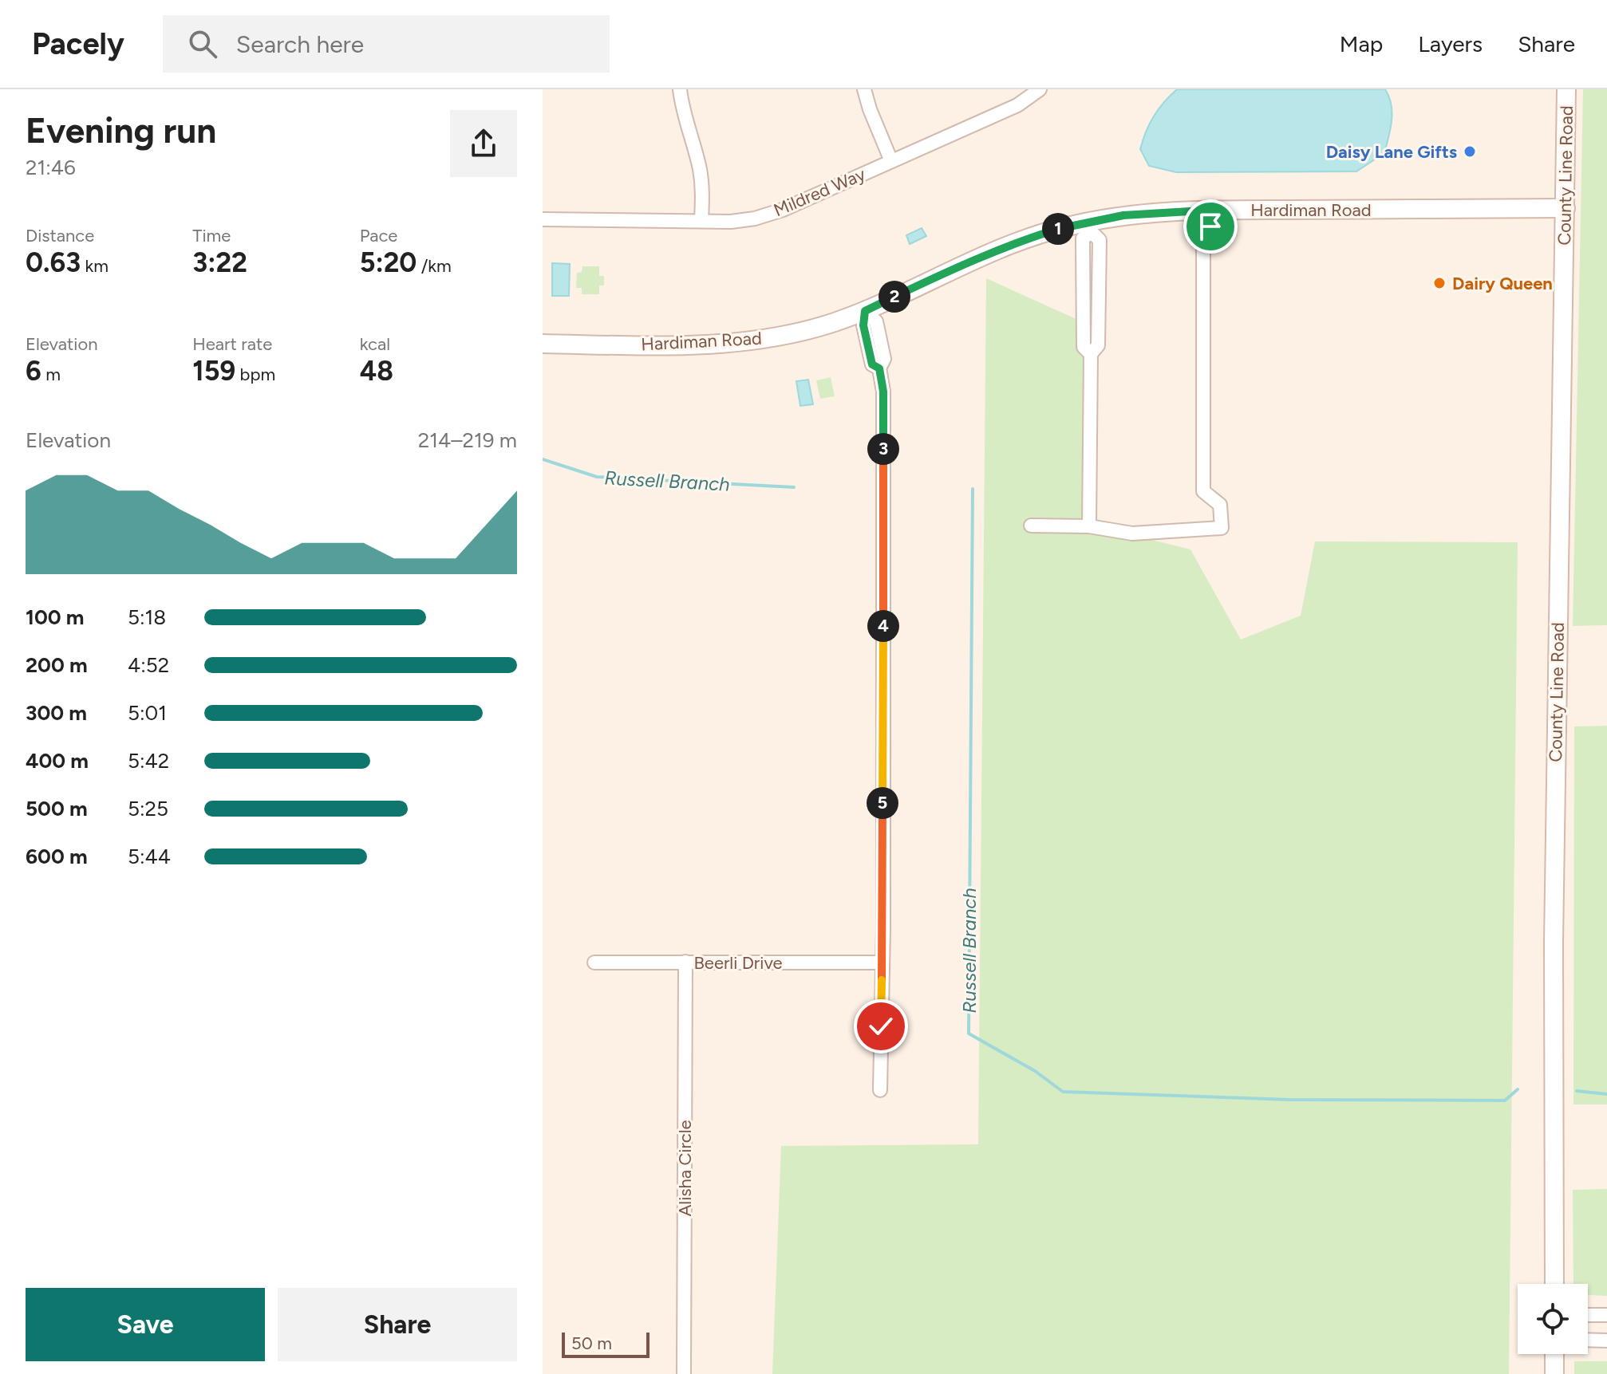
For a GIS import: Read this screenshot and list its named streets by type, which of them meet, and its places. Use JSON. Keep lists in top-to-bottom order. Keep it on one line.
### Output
{"streets":{"main road":["County Line Road","Hardiman Road"],"street":["Mildred Way","Beerli Drive","Alisha Circle"]},"crossings":[["County Line Road","Hardiman Road"],["Beerli Drive","Alisha Circle"]],"water":["Russell Branch"],"places":["Daisy Lane Gifts","Dairy Queen"],"scale_bar":"50 m","page":{"header":"Pacely","search":"Search here","nav":["Map","Layers","Share"],"heading":["Evening run","21:46"],"stats":[["Distance","0.63 km"],["Time","3:22"],["Pace","5:20 /km"],["Elevation","6 m"],["Heart rate","159 bpm"],["kcal","48"]],"pins":["1","2","3","4","5"],"chart":["Elevation","214–219 m"],"list":[{"name":"100 m","note":"5:18"},{"name":"200 m","note":"4:52"},{"name":"300 m","note":"5:01"},{"name":"400 m","note":"5:42"},{"name":"500 m","note":"5:25"},{"name":"600 m","note":"5:44"}],"buttons":["Save","Share"],"scale":"50 m"}}
